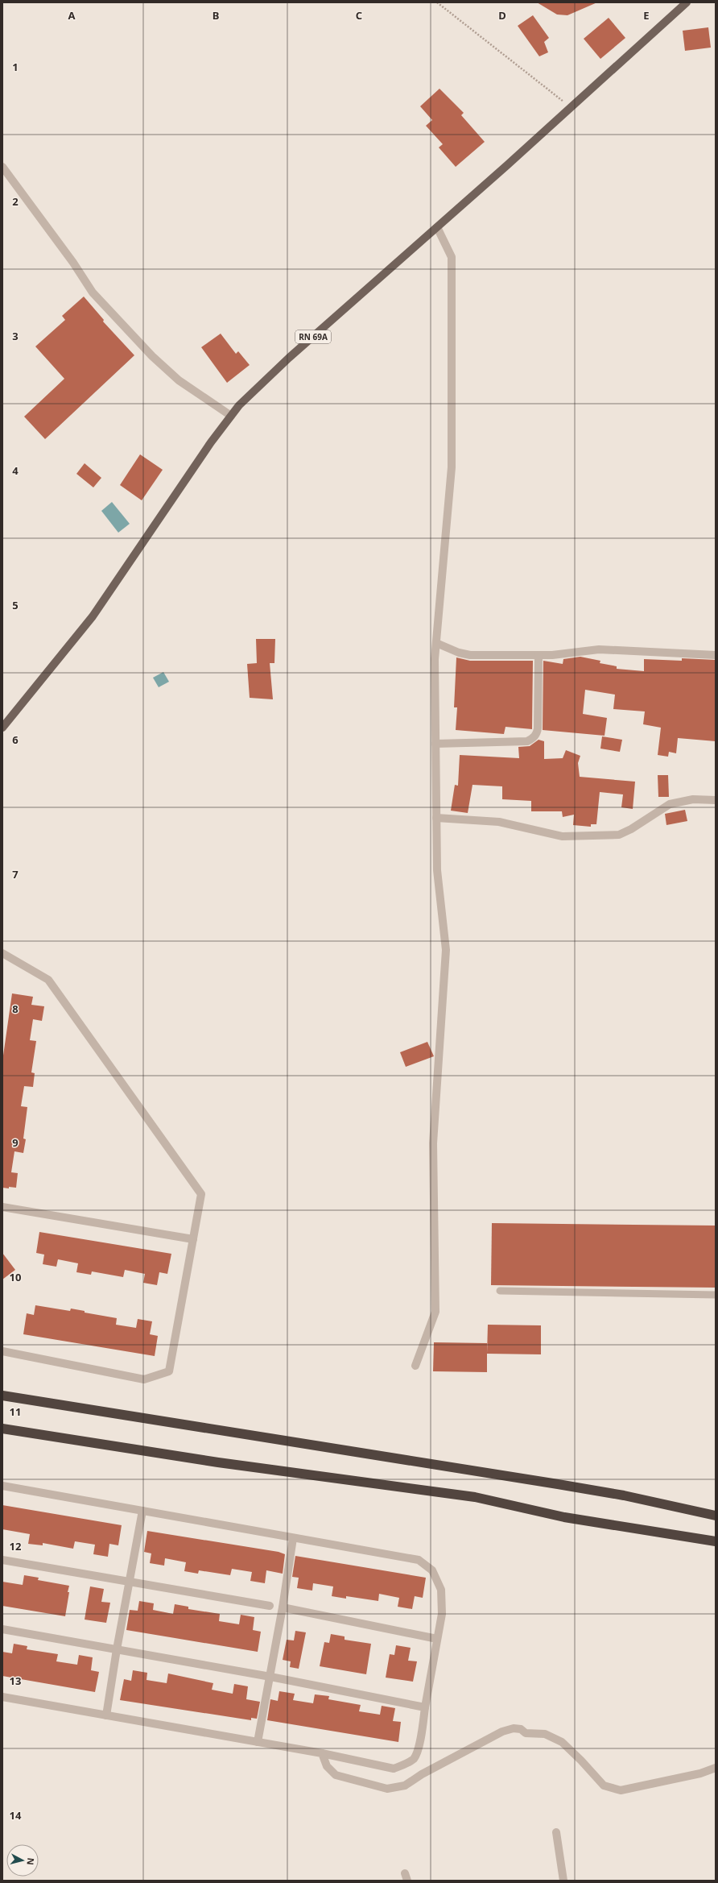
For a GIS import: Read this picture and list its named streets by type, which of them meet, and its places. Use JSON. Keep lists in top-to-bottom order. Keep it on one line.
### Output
{"streets":{"main road":["RN 69A"]},"north":"right","grid":{"columns":["A","B","C","D","E"],"rows":["1","2","3","4","5","6","7","8","9","10","11","12","13","14"]}}
